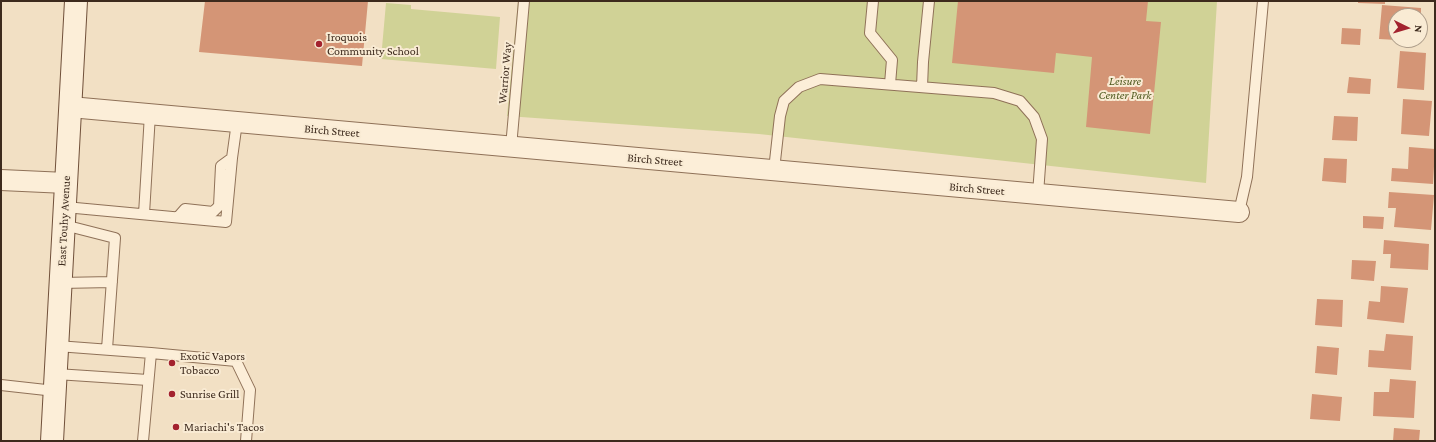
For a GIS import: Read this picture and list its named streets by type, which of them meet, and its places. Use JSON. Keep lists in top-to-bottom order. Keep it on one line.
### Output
{"streets":{"main road":["East Touhy Avenue"],"street":["Birch Street"],"lane":["Warrior Way"]},"crossings":[["Warrior Way","Birch Street"],["Birch Street","East Touhy Avenue"]],"parks":["Leisure Center Park"],"places":["Iroquois Community School","Exotic Vapors Tobacco","Sunrise Grill","Mariachi's Tacos"],"north":"right"}
